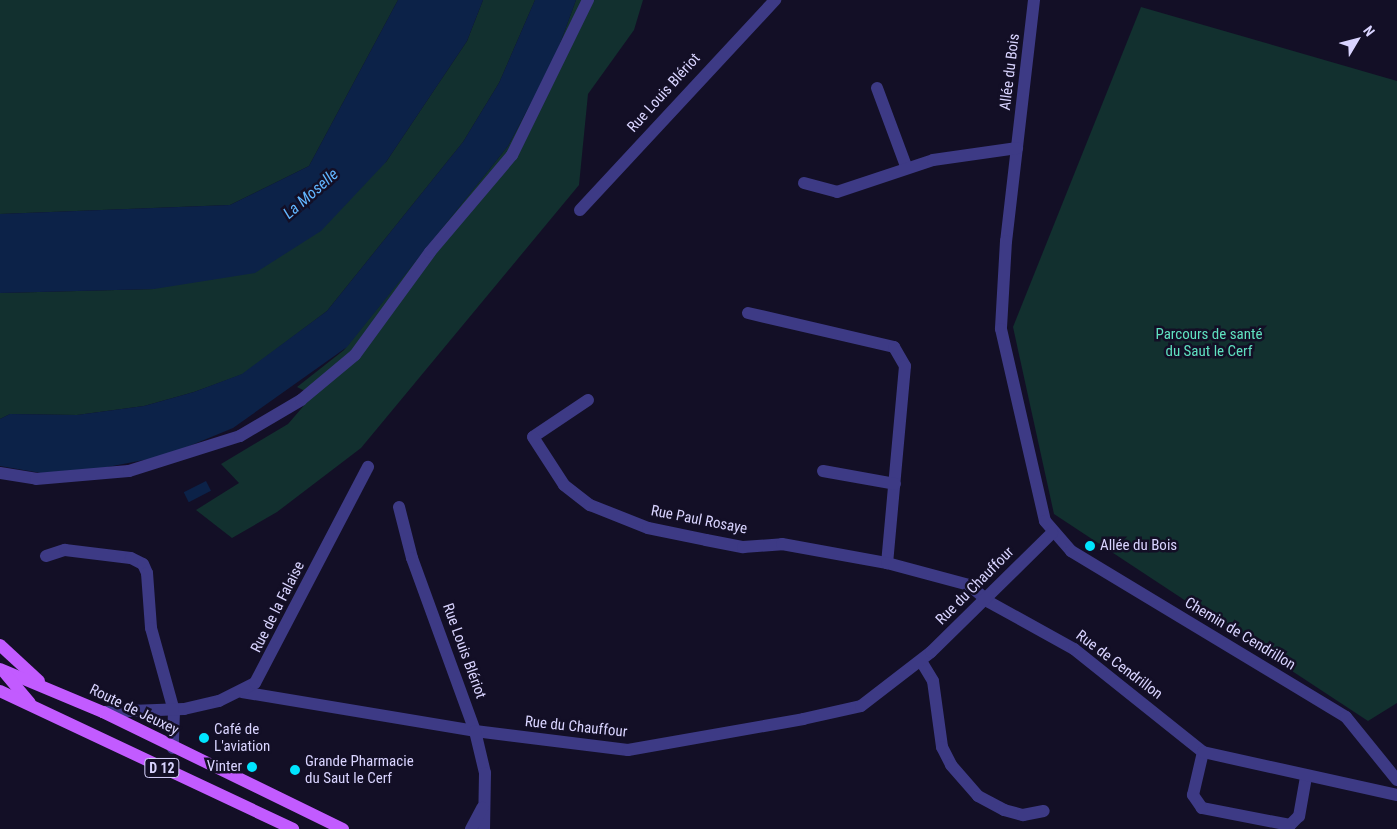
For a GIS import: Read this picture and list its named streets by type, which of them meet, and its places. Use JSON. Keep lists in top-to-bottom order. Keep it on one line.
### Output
{"streets":{"main road":["Route de Jeuxey","D 12"],"street":["Allée du Bois","Rue Louis Blériot","Rue Paul Rosaye","Rue du Chauffour","Rue de la Falaise","Chemin de Cendrillon","Rue de Cendrillon"]},"crossings":[["Allée du Bois","Rue du Chauffour"],["Allée du Bois","Chemin de Cendrillon"],["Rue Louis Blériot","Rue du Chauffour"],["Rue Paul Rosaye","Rue du Chauffour"],["Rue Paul Rosaye","Rue de Cendrillon"],["Rue du Chauffour","Rue de la Falaise"],["Rue du Chauffour","Chemin de Cendrillon"],["Rue du Chauffour","Rue de Cendrillon"],["Rue de la Falaise","Route de Jeuxey"],["Route de Jeuxey","D 12"]],"water":["La Moselle"],"parks":["Parcours de santé du Saut le Cerf"],"places":["Allée du Bois","Café de L'aviation","Vinter","Grande Pharmacie du Saut le Cerf"],"north":"top right"}
